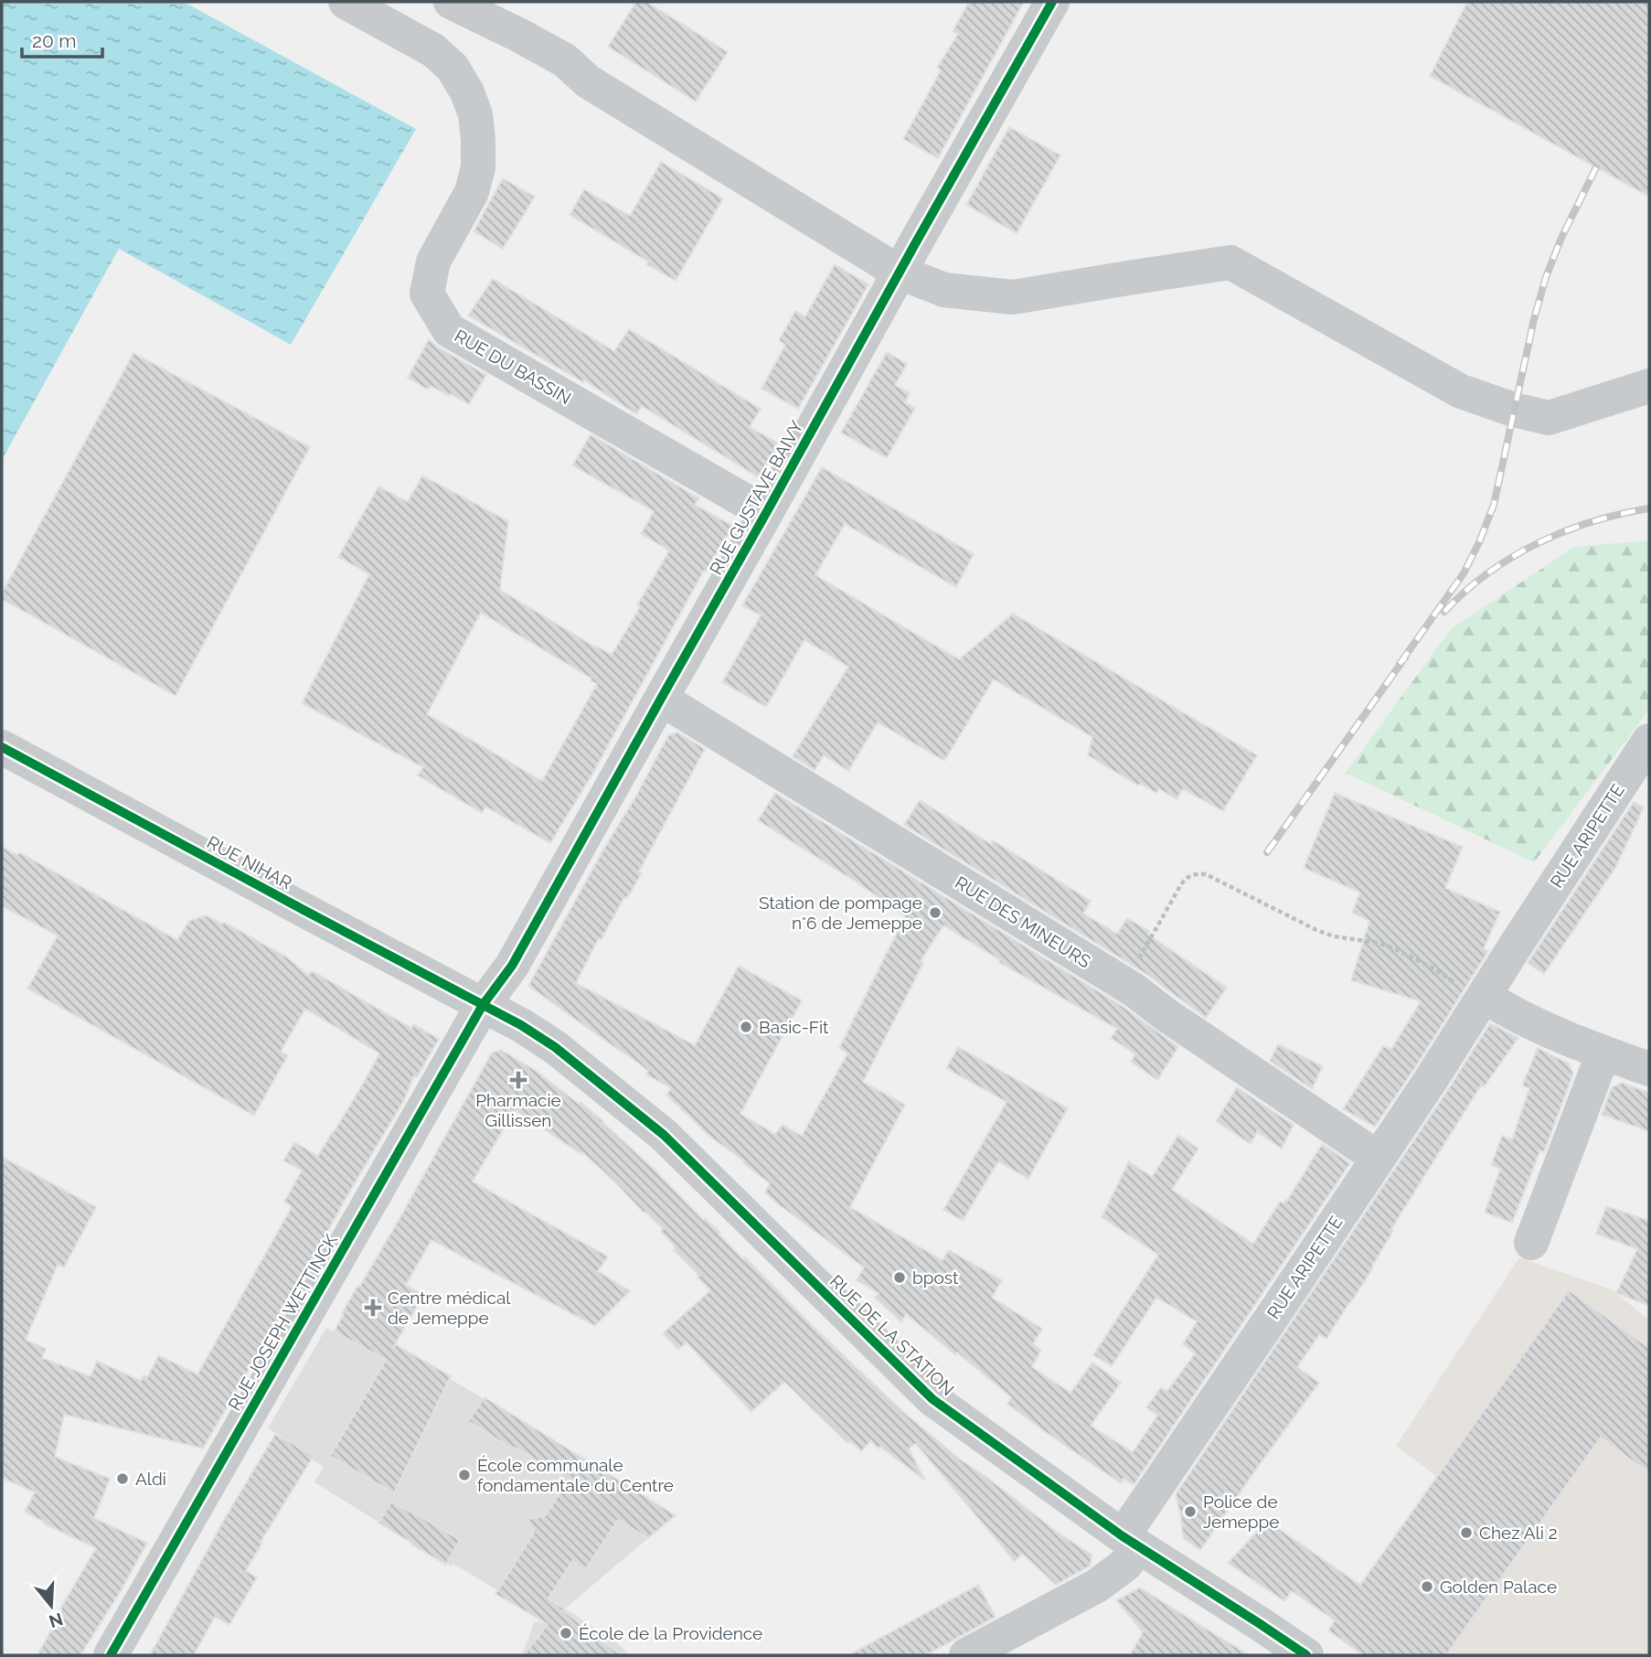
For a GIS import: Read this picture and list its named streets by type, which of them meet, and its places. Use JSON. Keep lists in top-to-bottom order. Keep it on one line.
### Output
{"streets":{"street":["RUE DU BASSIN","RUE GUSTAVE BAIVY","RUE ARIPETTE","RUE NIHAR","RUE DES MINEURS","RUE JOSEPH WETTINCK","RUE DE LA STATION"]},"crossings":[["RUE DU BASSIN","RUE GUSTAVE BAIVY"],["RUE GUSTAVE BAIVY","RUE NIHAR"],["RUE GUSTAVE BAIVY","RUE DES MINEURS"],["RUE GUSTAVE BAIVY","RUE JOSEPH WETTINCK"],["RUE GUSTAVE BAIVY","RUE DE LA STATION"],["RUE ARIPETTE","RUE DES MINEURS"],["RUE ARIPETTE","RUE DE LA STATION"],["RUE NIHAR","RUE JOSEPH WETTINCK"],["RUE NIHAR","RUE DE LA STATION"],["RUE JOSEPH WETTINCK","RUE DE LA STATION"]],"places":{"other":["Station de pompage n°6 de Jemeppe","Basic-Fit","bpost","École communale fondamentale du Centre","Aldi","Police de Jemeppe","Chez Ali 2","Golden Palace","École de la Providence"],"health":["Pharmacie Gillissen","Centre médical de Jemeppe"]},"scale_bar":"20 m","north":"bottom"}
